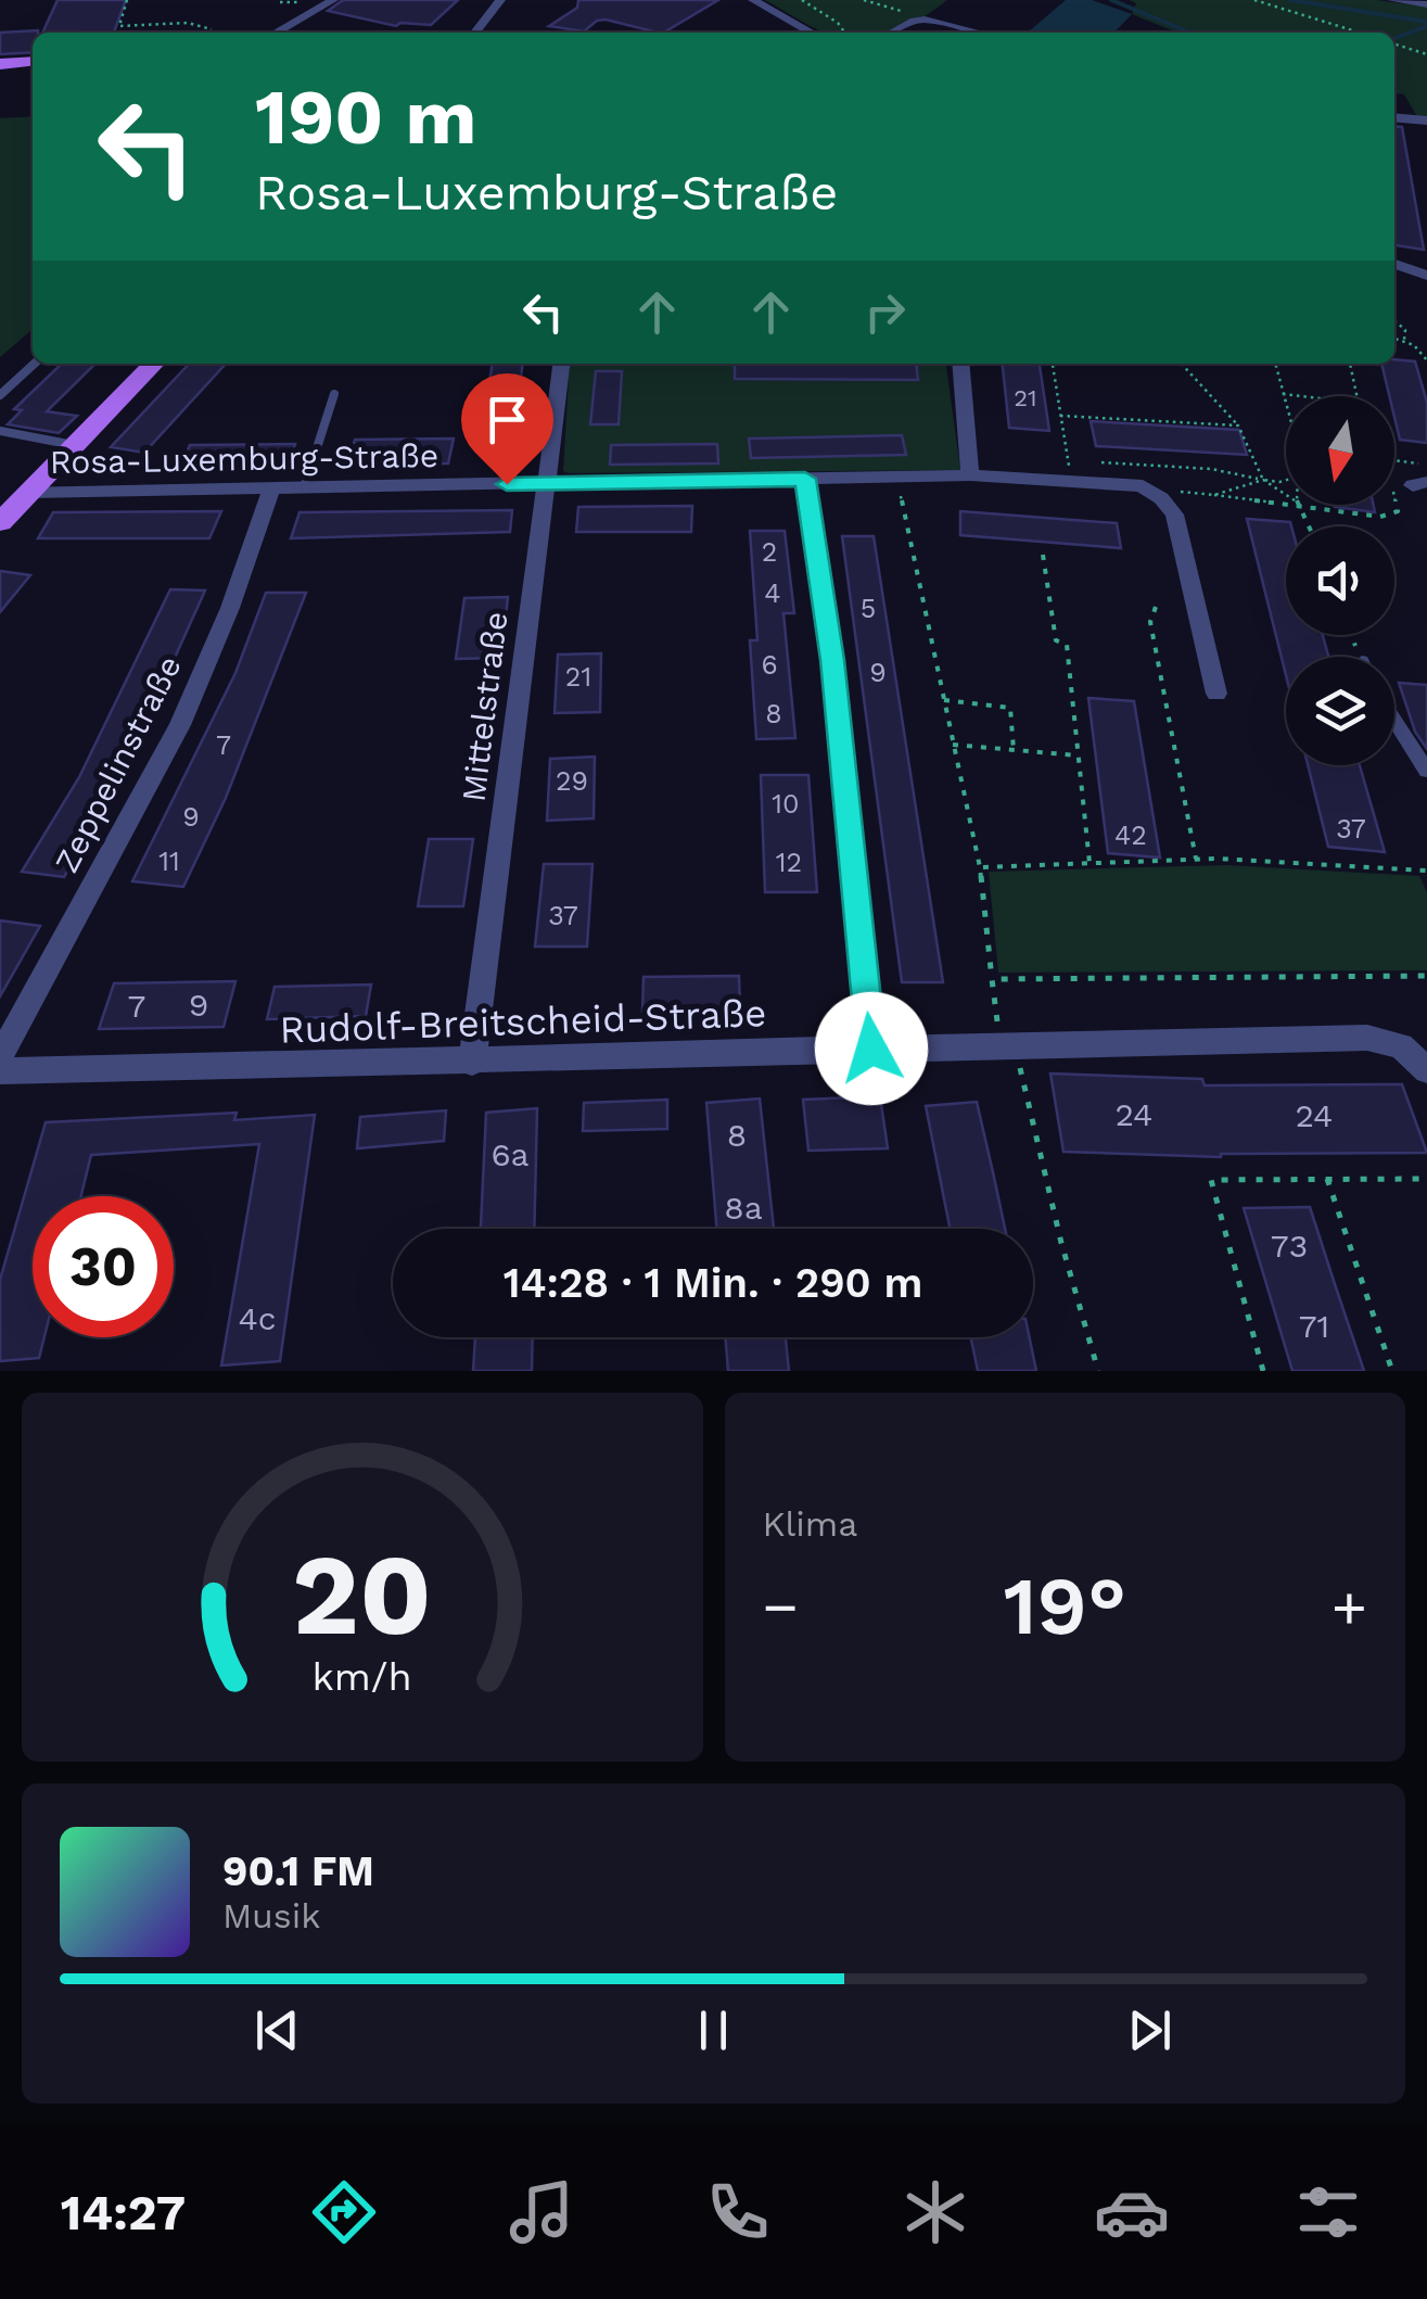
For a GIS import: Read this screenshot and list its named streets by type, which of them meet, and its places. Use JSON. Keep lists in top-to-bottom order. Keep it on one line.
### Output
{"streets":{"street":["Rosa-Luxemburg-Straße","Mittelstraße","Zeppelinstraße","Rudolf-Breitscheid-Straße"]},"crossings":[["Rosa-Luxemburg-Straße","Mittelstraße"],["Rosa-Luxemburg-Straße","Zeppelinstraße"],["Mittelstraße","Rudolf-Breitscheid-Straße"]],"house_numbers":["21","2","4","5","6","9","21","8","7","29","10","9","37","42","11","12","37","9","7","24","24","8","6a","8a","73","4c","71"],"north":"bottom","page":{"turn":["190 m","Rosa-Luxemburg-Straße"],"limit":"30","trip":"14:28 · 1 Min. · 290 m","tile":"Klima","heat":["−","19°","+"],"song":["90.1 FM","Musik"],"tabs":"14:27","gauge":["20","km/h"]}}
